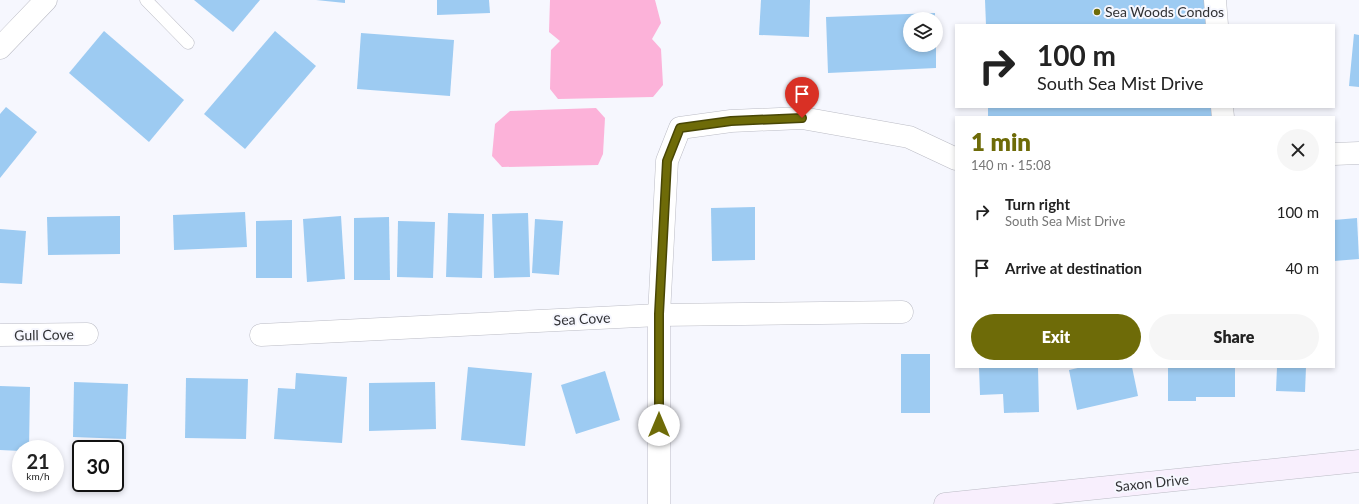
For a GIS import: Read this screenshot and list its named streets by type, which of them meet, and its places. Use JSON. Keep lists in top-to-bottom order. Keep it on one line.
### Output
{"streets":{"street":["Sea Cove","Gull Cove","Saxon Drive"]},"places":["Sea Woods Condos"],"page":{"turn":["100 m","South Sea Mist Drive"],"heading":["1 min","140 m · 15:08"],"list":[{"name":"Turn right","note":"South Sea Mist Drive","value":"100 m"},{"name":"Arrive at destination","value":"40 m"}],"buttons":["Exit","Share"],"speed":"21 km/h","limit":"30"}}
